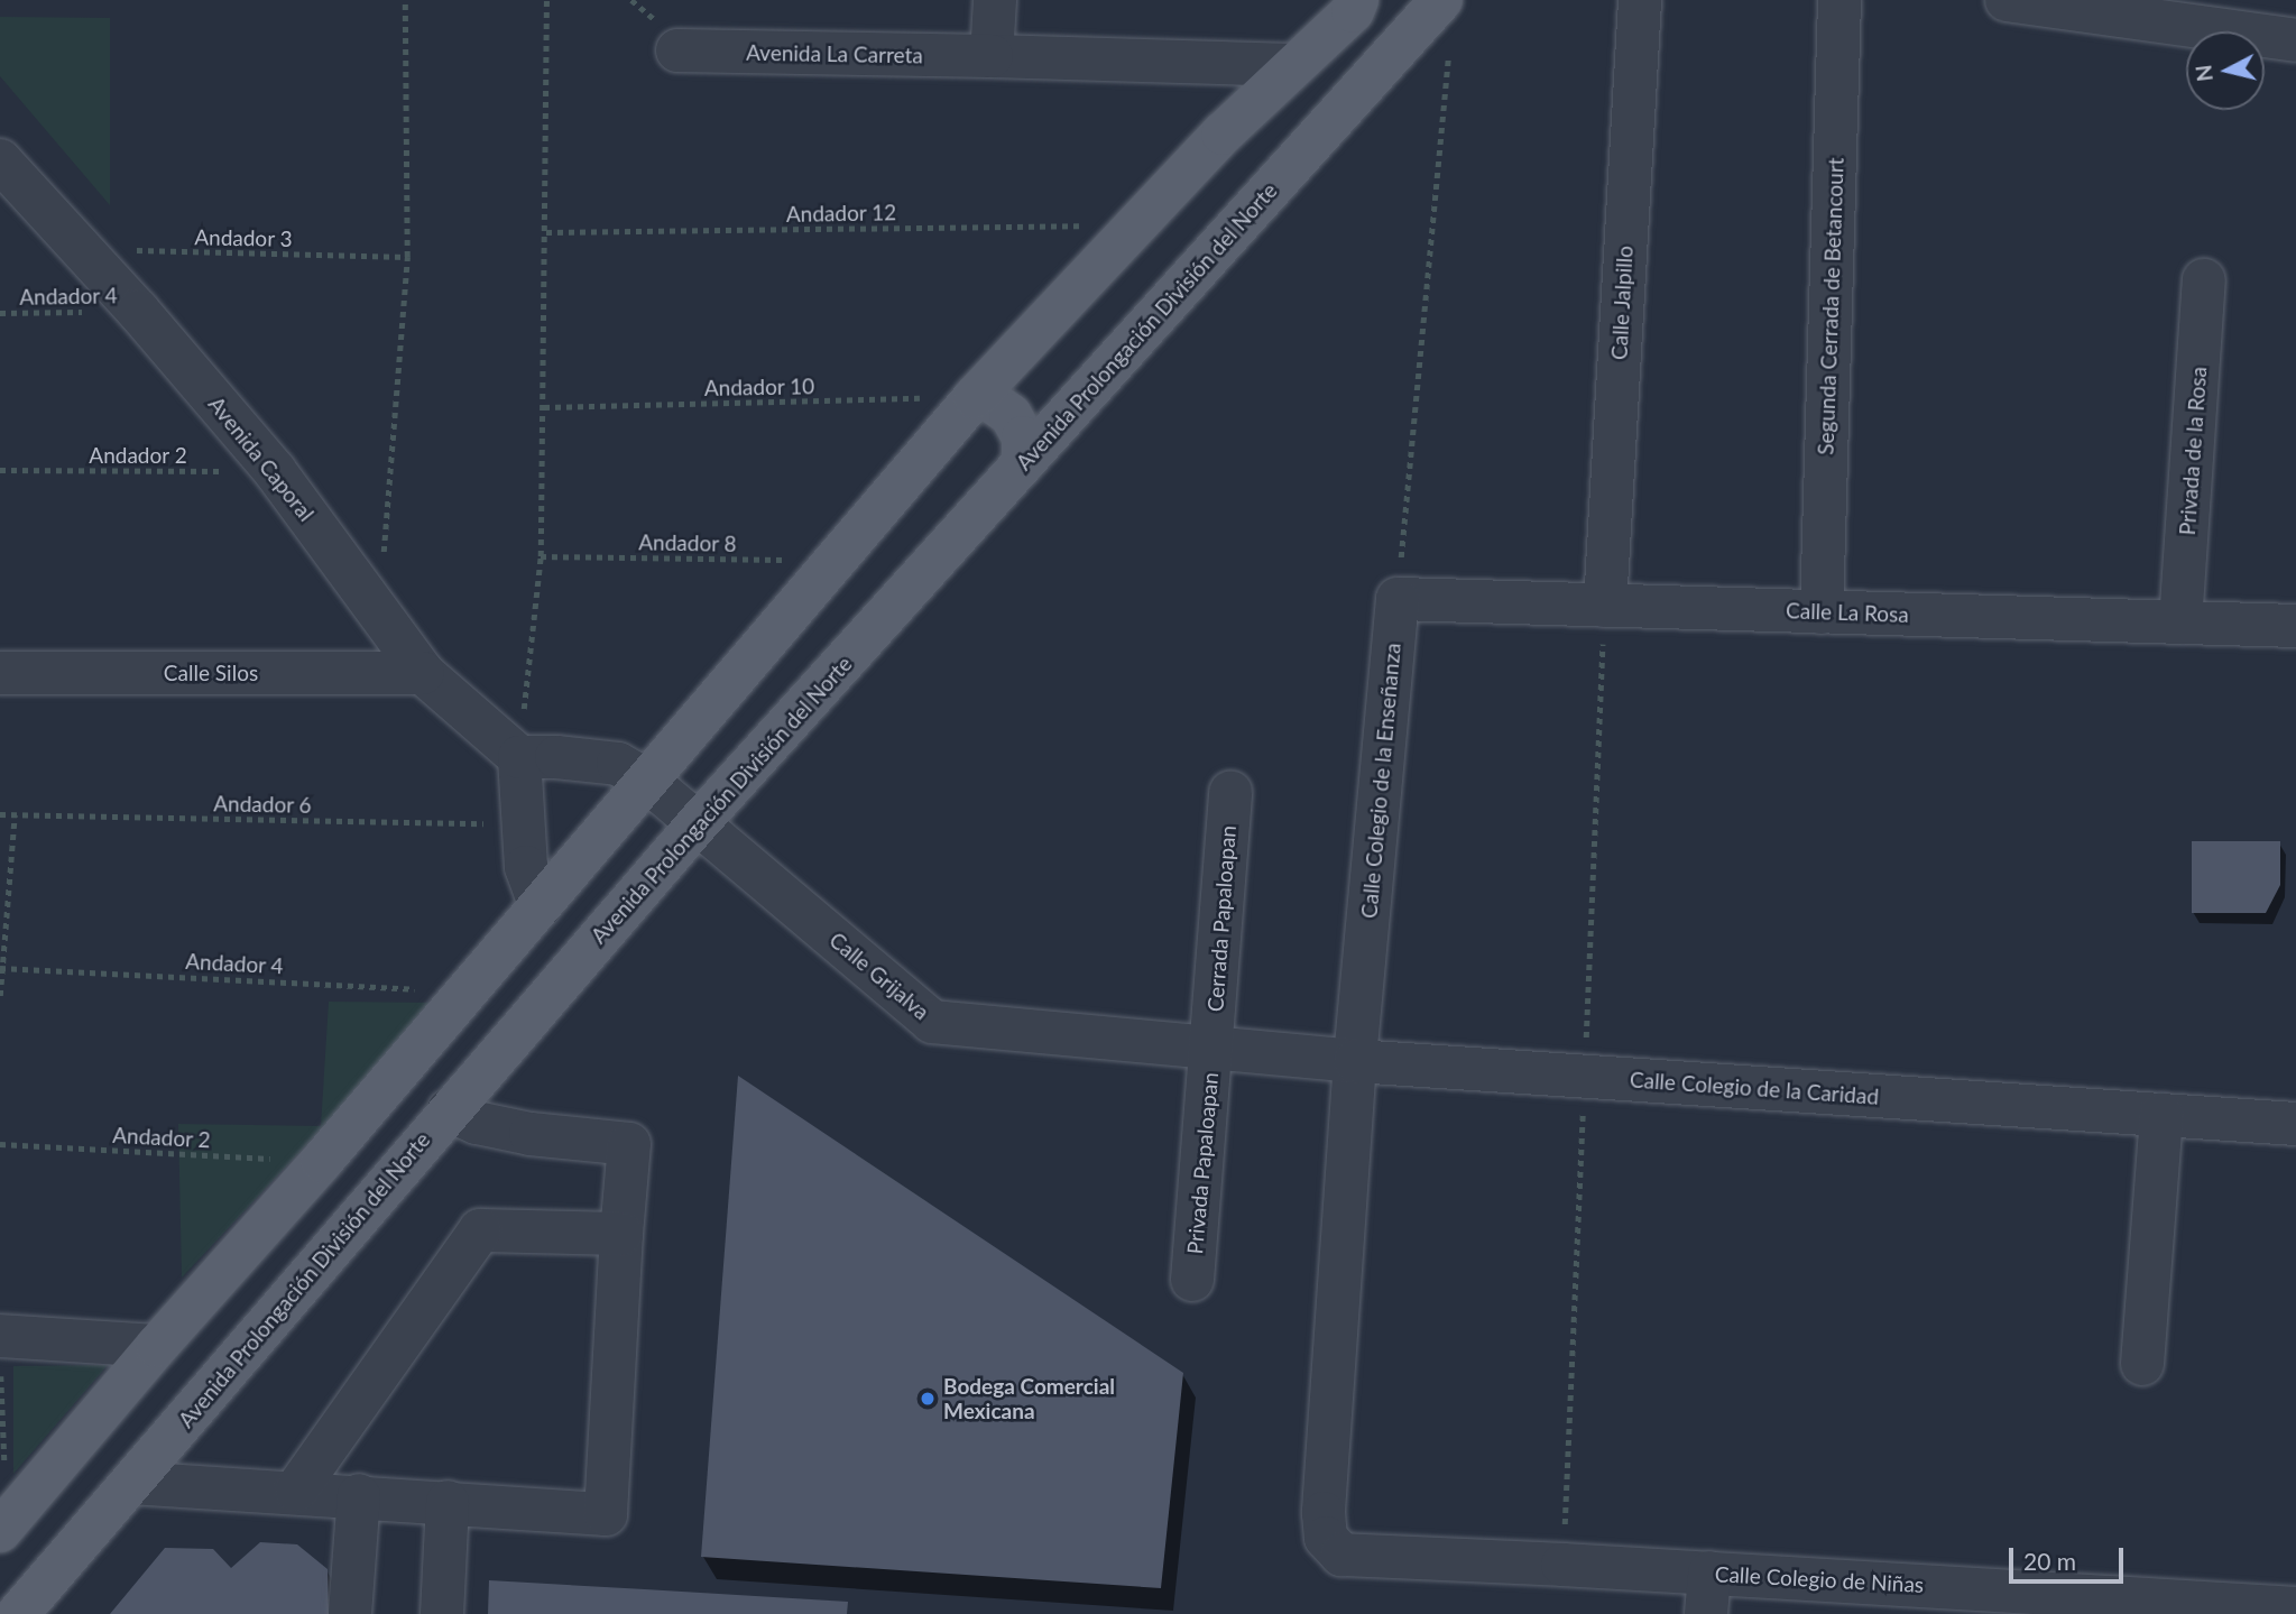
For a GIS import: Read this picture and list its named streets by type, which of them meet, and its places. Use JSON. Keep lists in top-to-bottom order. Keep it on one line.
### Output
{"streets":{"main road":["Avenida Prolongación División del Norte"],"street":["Avenida La Carreta","Calle Jalpillo","Segunda Cerrada de Betancourt","Privada de la Rosa","Avenida Caporal","Calle La Rosa","Calle Silos","Calle Colegio de la Enseñanza","Cerrada Papaloapan","Calle Grijalva","Calle Colegio de la Caridad","Privada Papaloapan","Calle Colegio de Niñas"],"path":["Andador 12","Andador 3","Andador 4","Andador 10","Andador 2","Andador 8","Andador 6"]},"crossings":[["Andador 3","Avenida Caporal"],["Andador 4","Avenida Caporal"],["Calle Jalpillo","Calle La Rosa"],["Segunda Cerrada de Betancourt","Calle La Rosa"],["Avenida Prolongación División del Norte","Calle Grijalva"],["Privada de la Rosa","Calle La Rosa"],["Andador 2","Avenida Caporal"],["Avenida Caporal","Calle Silos"],["Calle La Rosa","Calle Colegio de la Enseñanza"],["Calle Colegio de la Enseñanza","Calle Colegio de la Caridad"],["Calle Colegio de la Enseñanza","Calle Colegio de Niñas"],["Cerrada Papaloapan","Calle Grijalva"],["Cerrada Papaloapan","Calle Colegio de la Caridad"],["Cerrada Papaloapan","Privada Papaloapan"],["Calle Grijalva","Calle Colegio de la Caridad"],["Calle Grijalva","Privada Papaloapan"],["Calle Colegio de la Caridad","Privada Papaloapan"]],"places":["Bodega Comercial Mexicana"],"scale_bar":"20 m","north":"left"}
